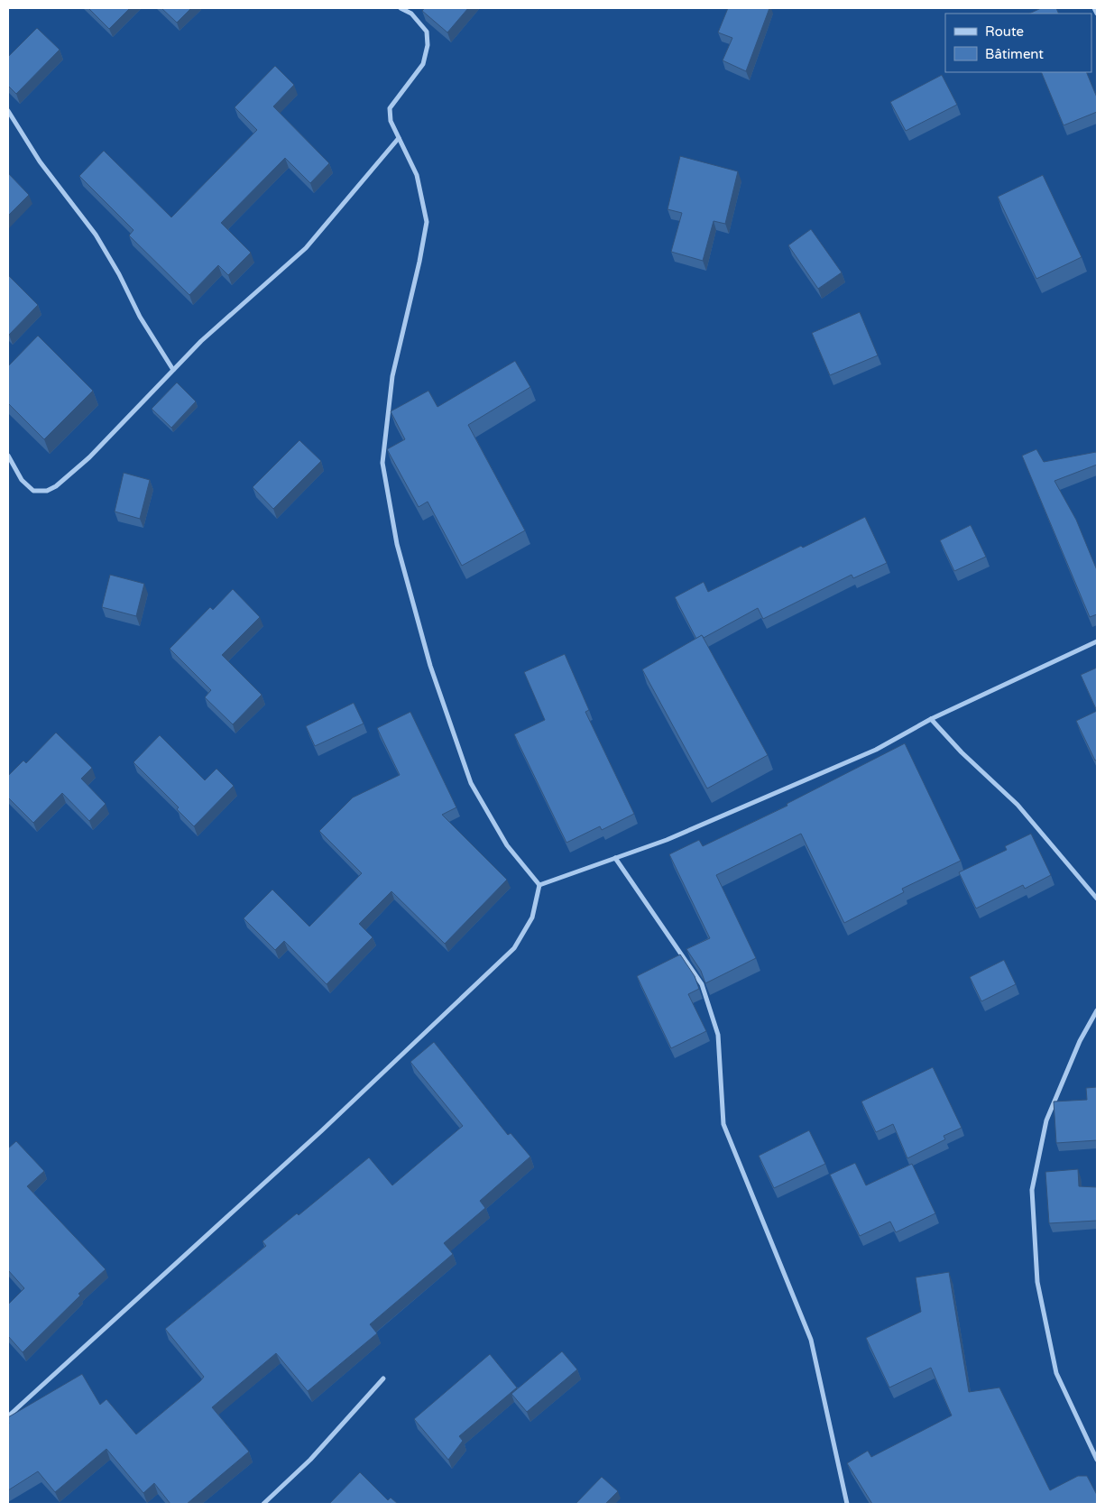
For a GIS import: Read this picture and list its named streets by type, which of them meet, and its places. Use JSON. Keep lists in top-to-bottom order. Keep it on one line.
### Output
{"legend":["Route","Bâtiment"]}
